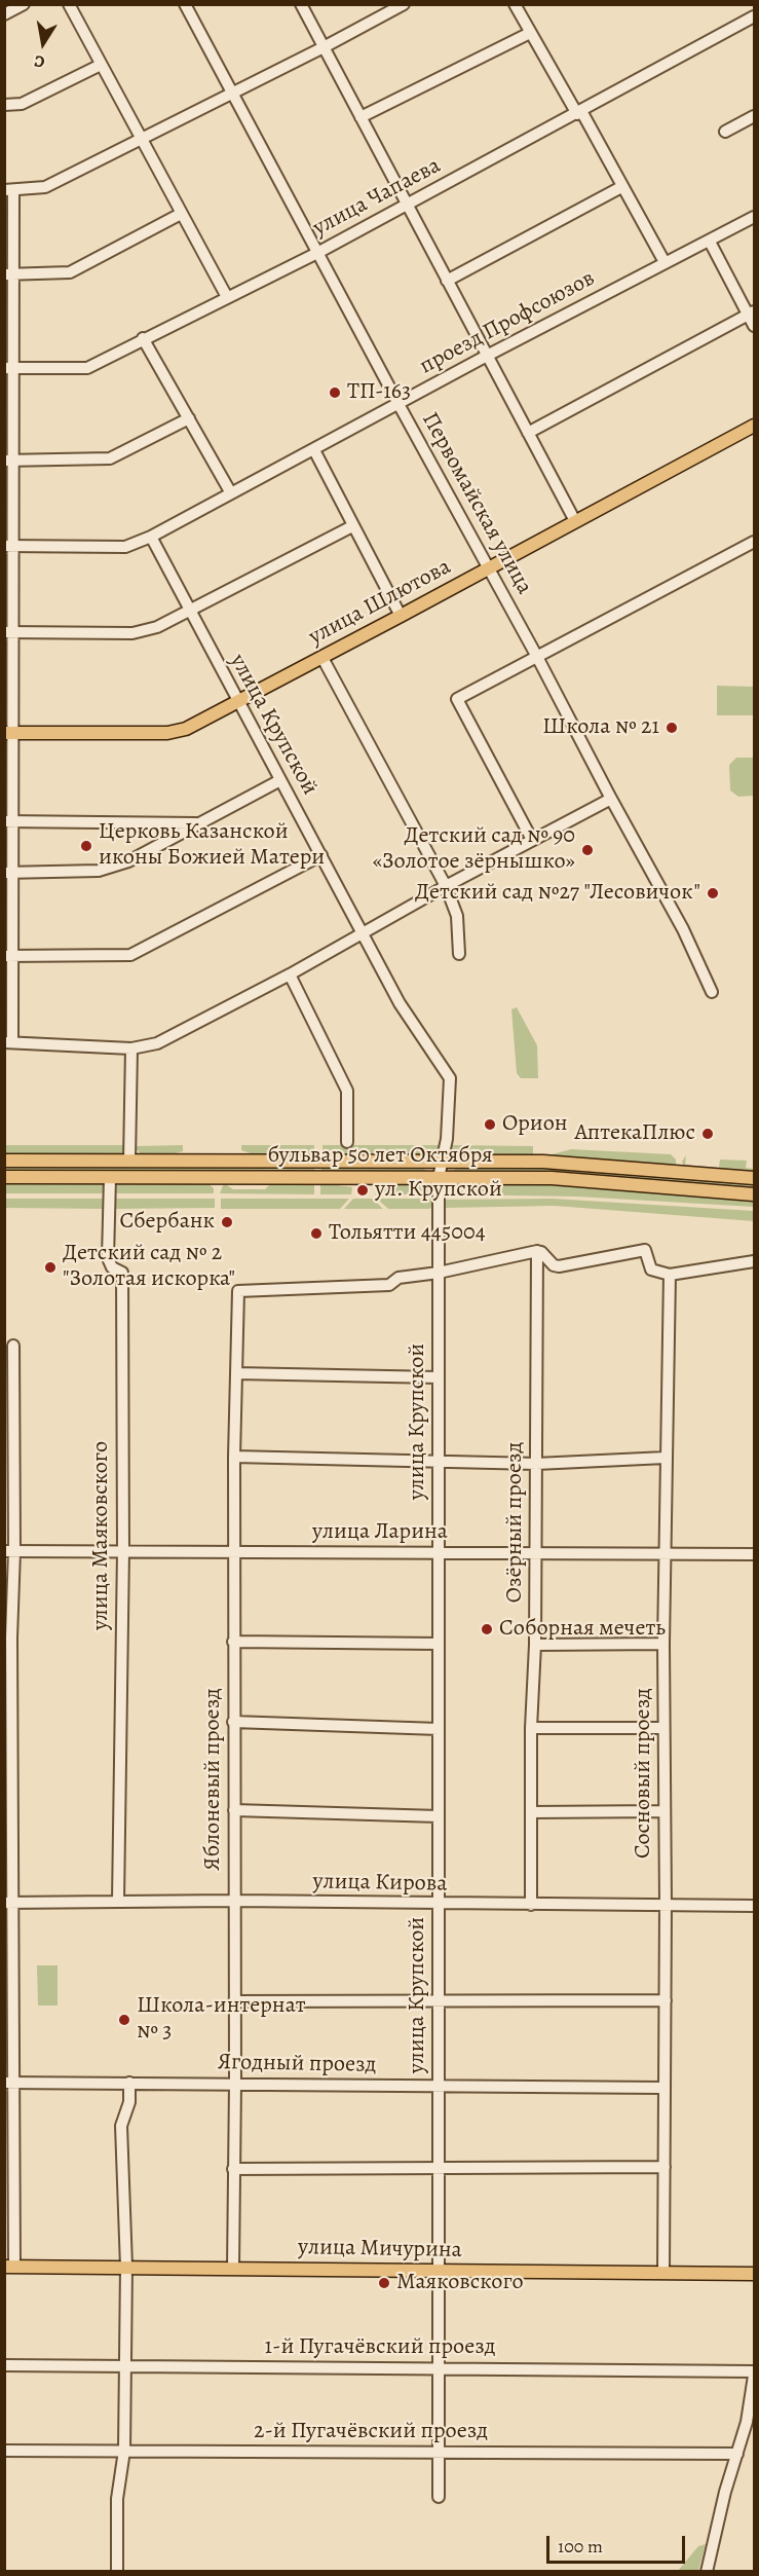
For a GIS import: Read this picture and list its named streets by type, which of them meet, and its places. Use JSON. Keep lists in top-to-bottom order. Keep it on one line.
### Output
{"streets":{"main road":["улица Шлютова","бульвар 50 лет Октября","улица Мичурина"],"street":["улица Чапаева","проезд Профсоюзов","Первомайская улица","улица Крупской","Озёрный проезд","улица Ларина","улица Маяковского","Сосновый проезд","Яблоневый проезд","улица Кирова","Ягодный проезд","1-й Пугачёвский проезд","2-й Пугачёвский проезд"]},"crossings":[["улица Чапаева","Первомайская улица"],["проезд Профсоюзов","Первомайская улица"],["проезд Профсоюзов","улица Крупской"],["Первомайская улица","улица Шлютова"],["улица Шлютова","улица Крупской"],["улица Крупской","бульвар 50 лет Октября"],["улица Крупской","улица Ларина"],["улица Крупской","Яблоневый проезд"],["улица Крупской","улица Кирова"],["улица Крупской","Ягодный проезд"],["улица Крупской","улица Мичурина"],["улица Крупской","1-й Пугачёвский проезд"],["улица Крупской","2-й Пугачёвский проезд"],["бульвар 50 лет Октября","улица Маяковского"],["Озёрный проезд","улица Ларина"],["Озёрный проезд","улица Кирова"],["улица Ларина","улица Маяковского"],["улица Ларина","Сосновый проезд"],["улица Ларина","Яблоневый проезд"],["улица Маяковского","улица Кирова"],["Сосновый проезд","улица Кирова"],["Сосновый проезд","Ягодный проезд"],["Сосновый проезд","улица Мичурина"],["Яблоневый проезд","улица Кирова"],["Яблоневый проезд","Ягодный проезд"],["Яблоневый проезд","улица Мичурина"]],"places":["ТП-163","Школа № 21","Церковь Казанской иконы Божией Матери","Детский сад № 90 «Золотое зёрнышко»","Детский сад №27 \"Лесовичок\"","Орион","АптекаПлюс","ул. Крупской","Сбербанк","Тольятти 445004","Детский сад № 2 \"Золотая искорка\"","Cоборная мечеть","Школа-интернат № 3","Маяковского"],"scale_bar":"100 m","north":"bottom"}
